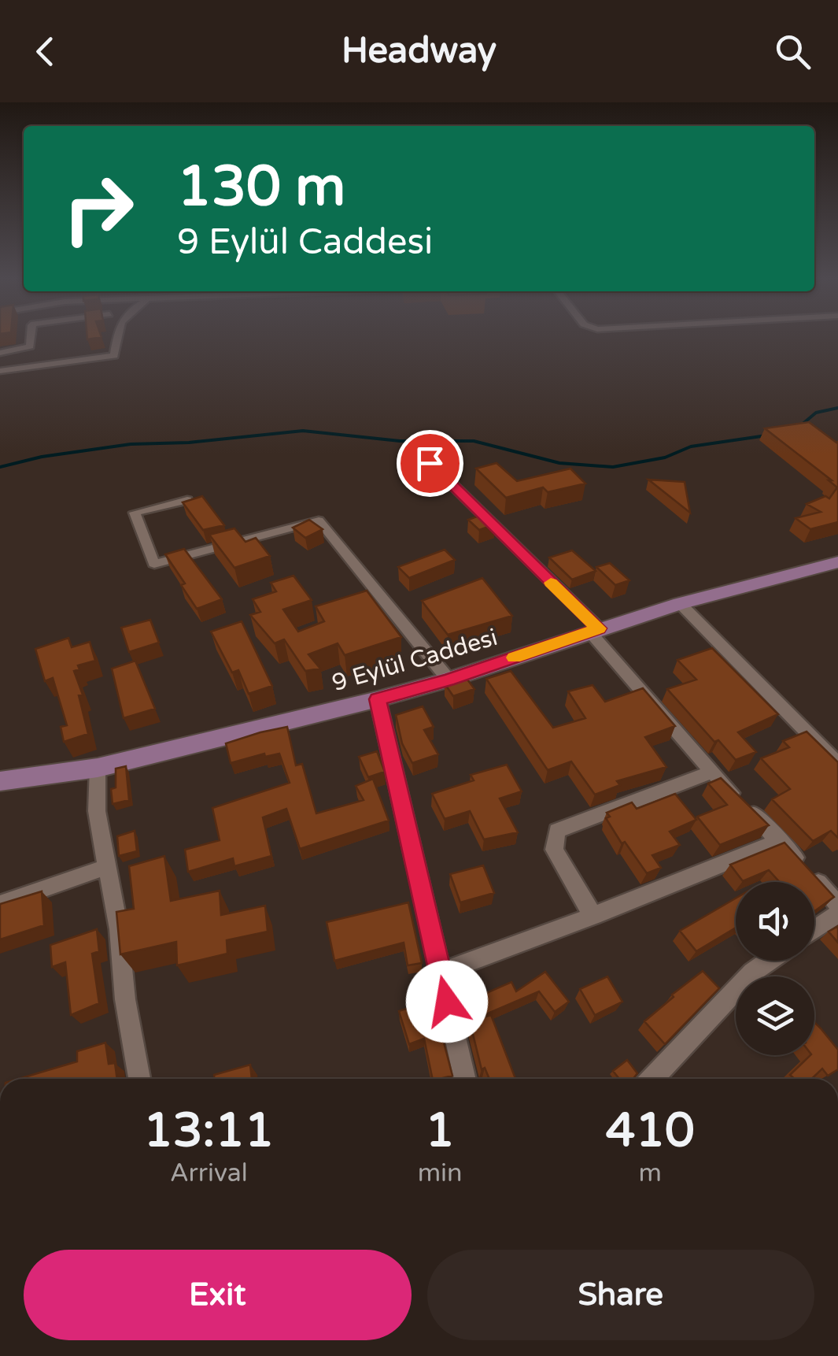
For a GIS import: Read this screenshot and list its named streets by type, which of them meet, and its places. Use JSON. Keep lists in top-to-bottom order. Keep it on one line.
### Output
{"streets":{"main road":["9 Eylül Caddesi"]},"page":{"header":"Headway","turn":["130 m","9 Eylül Caddesi"],"eta":["13:11","Arrival","1","min","410","m"],"buttons":["Exit","Share"]}}
